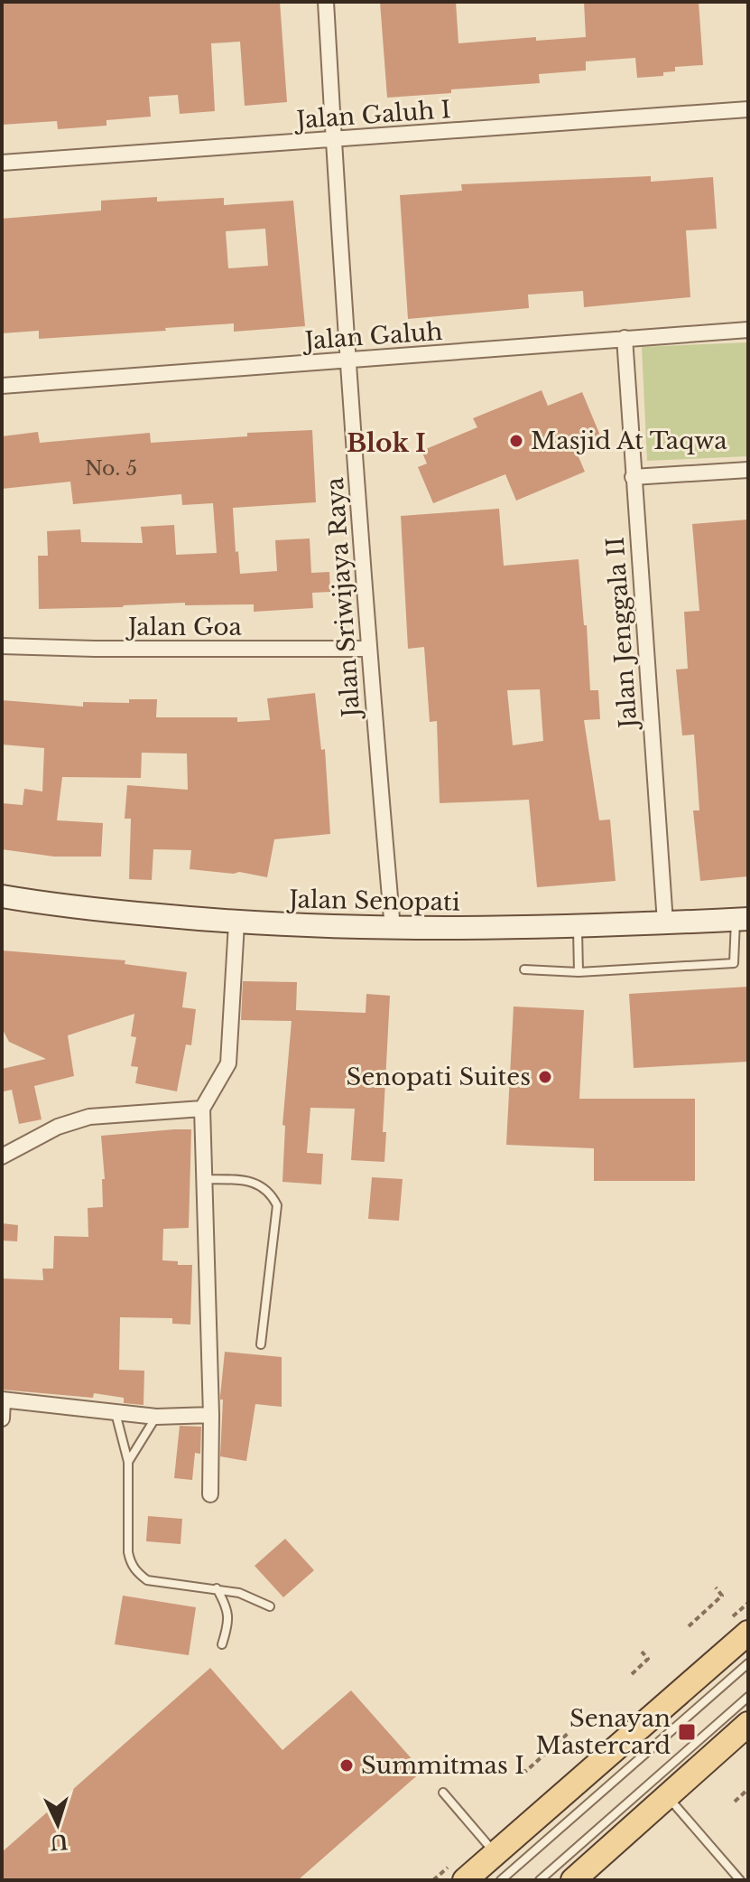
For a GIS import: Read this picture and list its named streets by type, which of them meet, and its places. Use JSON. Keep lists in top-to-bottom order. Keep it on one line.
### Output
{"streets":{"main road":["Jalan Senopati"],"street":["Jalan Galuh I","Jalan Galuh","Jalan Sriwijaya Raya","Jalan Goa","Jalan Jenggala II"]},"crossings":[["Jalan Galuh I","Jalan Sriwijaya Raya"],["Jalan Galuh","Jalan Sriwijaya Raya"],["Jalan Galuh","Jalan Jenggala II"],["Jalan Sriwijaya Raya","Jalan Goa"],["Jalan Sriwijaya Raya","Jalan Senopati"],["Jalan Jenggala II","Jalan Senopati"]],"districts":["Blok I"],"places":{"other":["Masjid At Taqwa","Senopati Suites","Summitmas I"],"transit":["Senayan Mastercard"]},"house_numbers":["No. 5"],"north":"bottom"}
